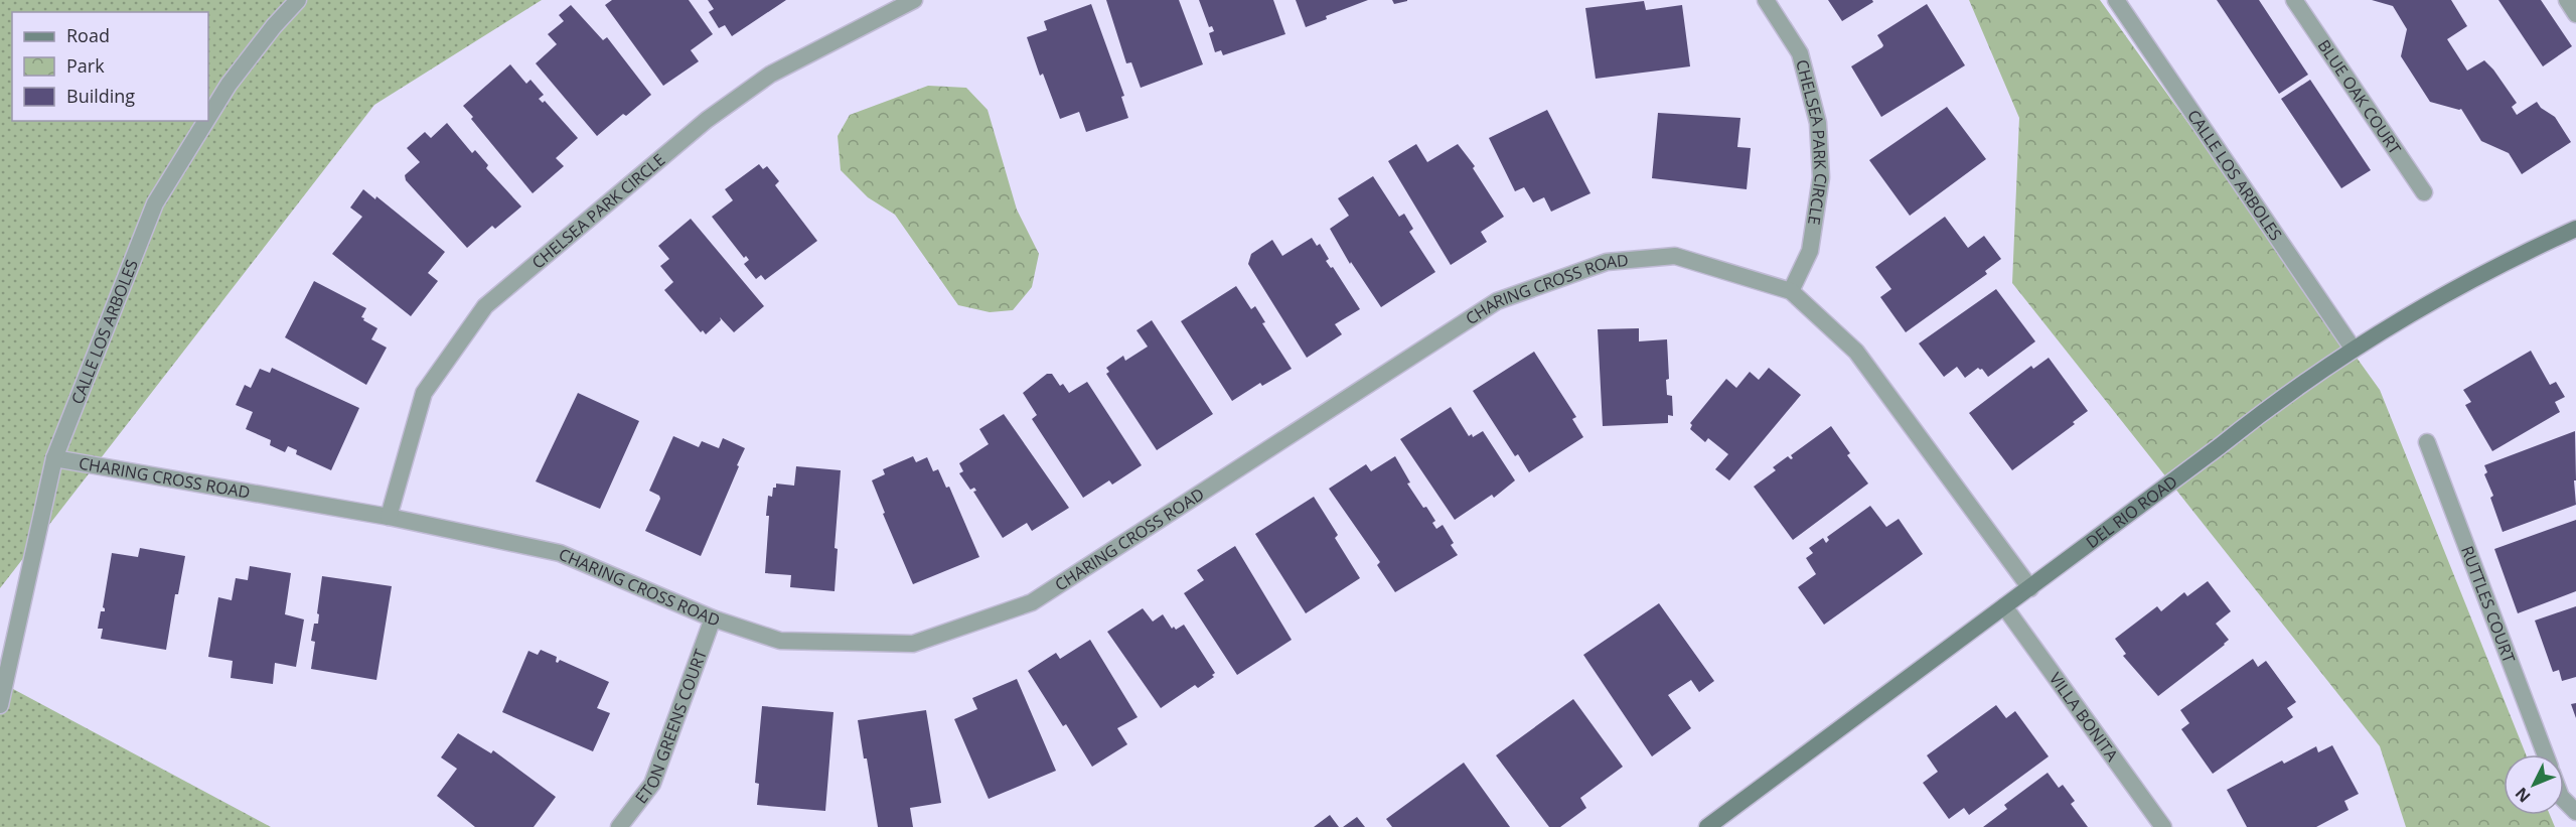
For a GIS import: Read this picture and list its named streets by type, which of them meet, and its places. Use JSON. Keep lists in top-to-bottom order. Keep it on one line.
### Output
{"streets":{"main road":["DEL RIO ROAD"],"street":["BLUE OAK COURT","CHELSEA PARK CIRCLE","CALLE LOS ARBOLES","CHARING CROSS ROAD","RUTTLES COURT","VILLA BONITA","ETON GREENS COURT"]},"crossings":[["CHELSEA PARK CIRCLE","CHARING CROSS ROAD"],["CALLE LOS ARBOLES","CHARING CROSS ROAD"],["CALLE LOS ARBOLES","DEL RIO ROAD"],["CHARING CROSS ROAD","DEL RIO ROAD"],["CHARING CROSS ROAD","ETON GREENS COURT"],["DEL RIO ROAD","VILLA BONITA"]],"legend":["Road","Park","Building"],"north":"bottom left"}
